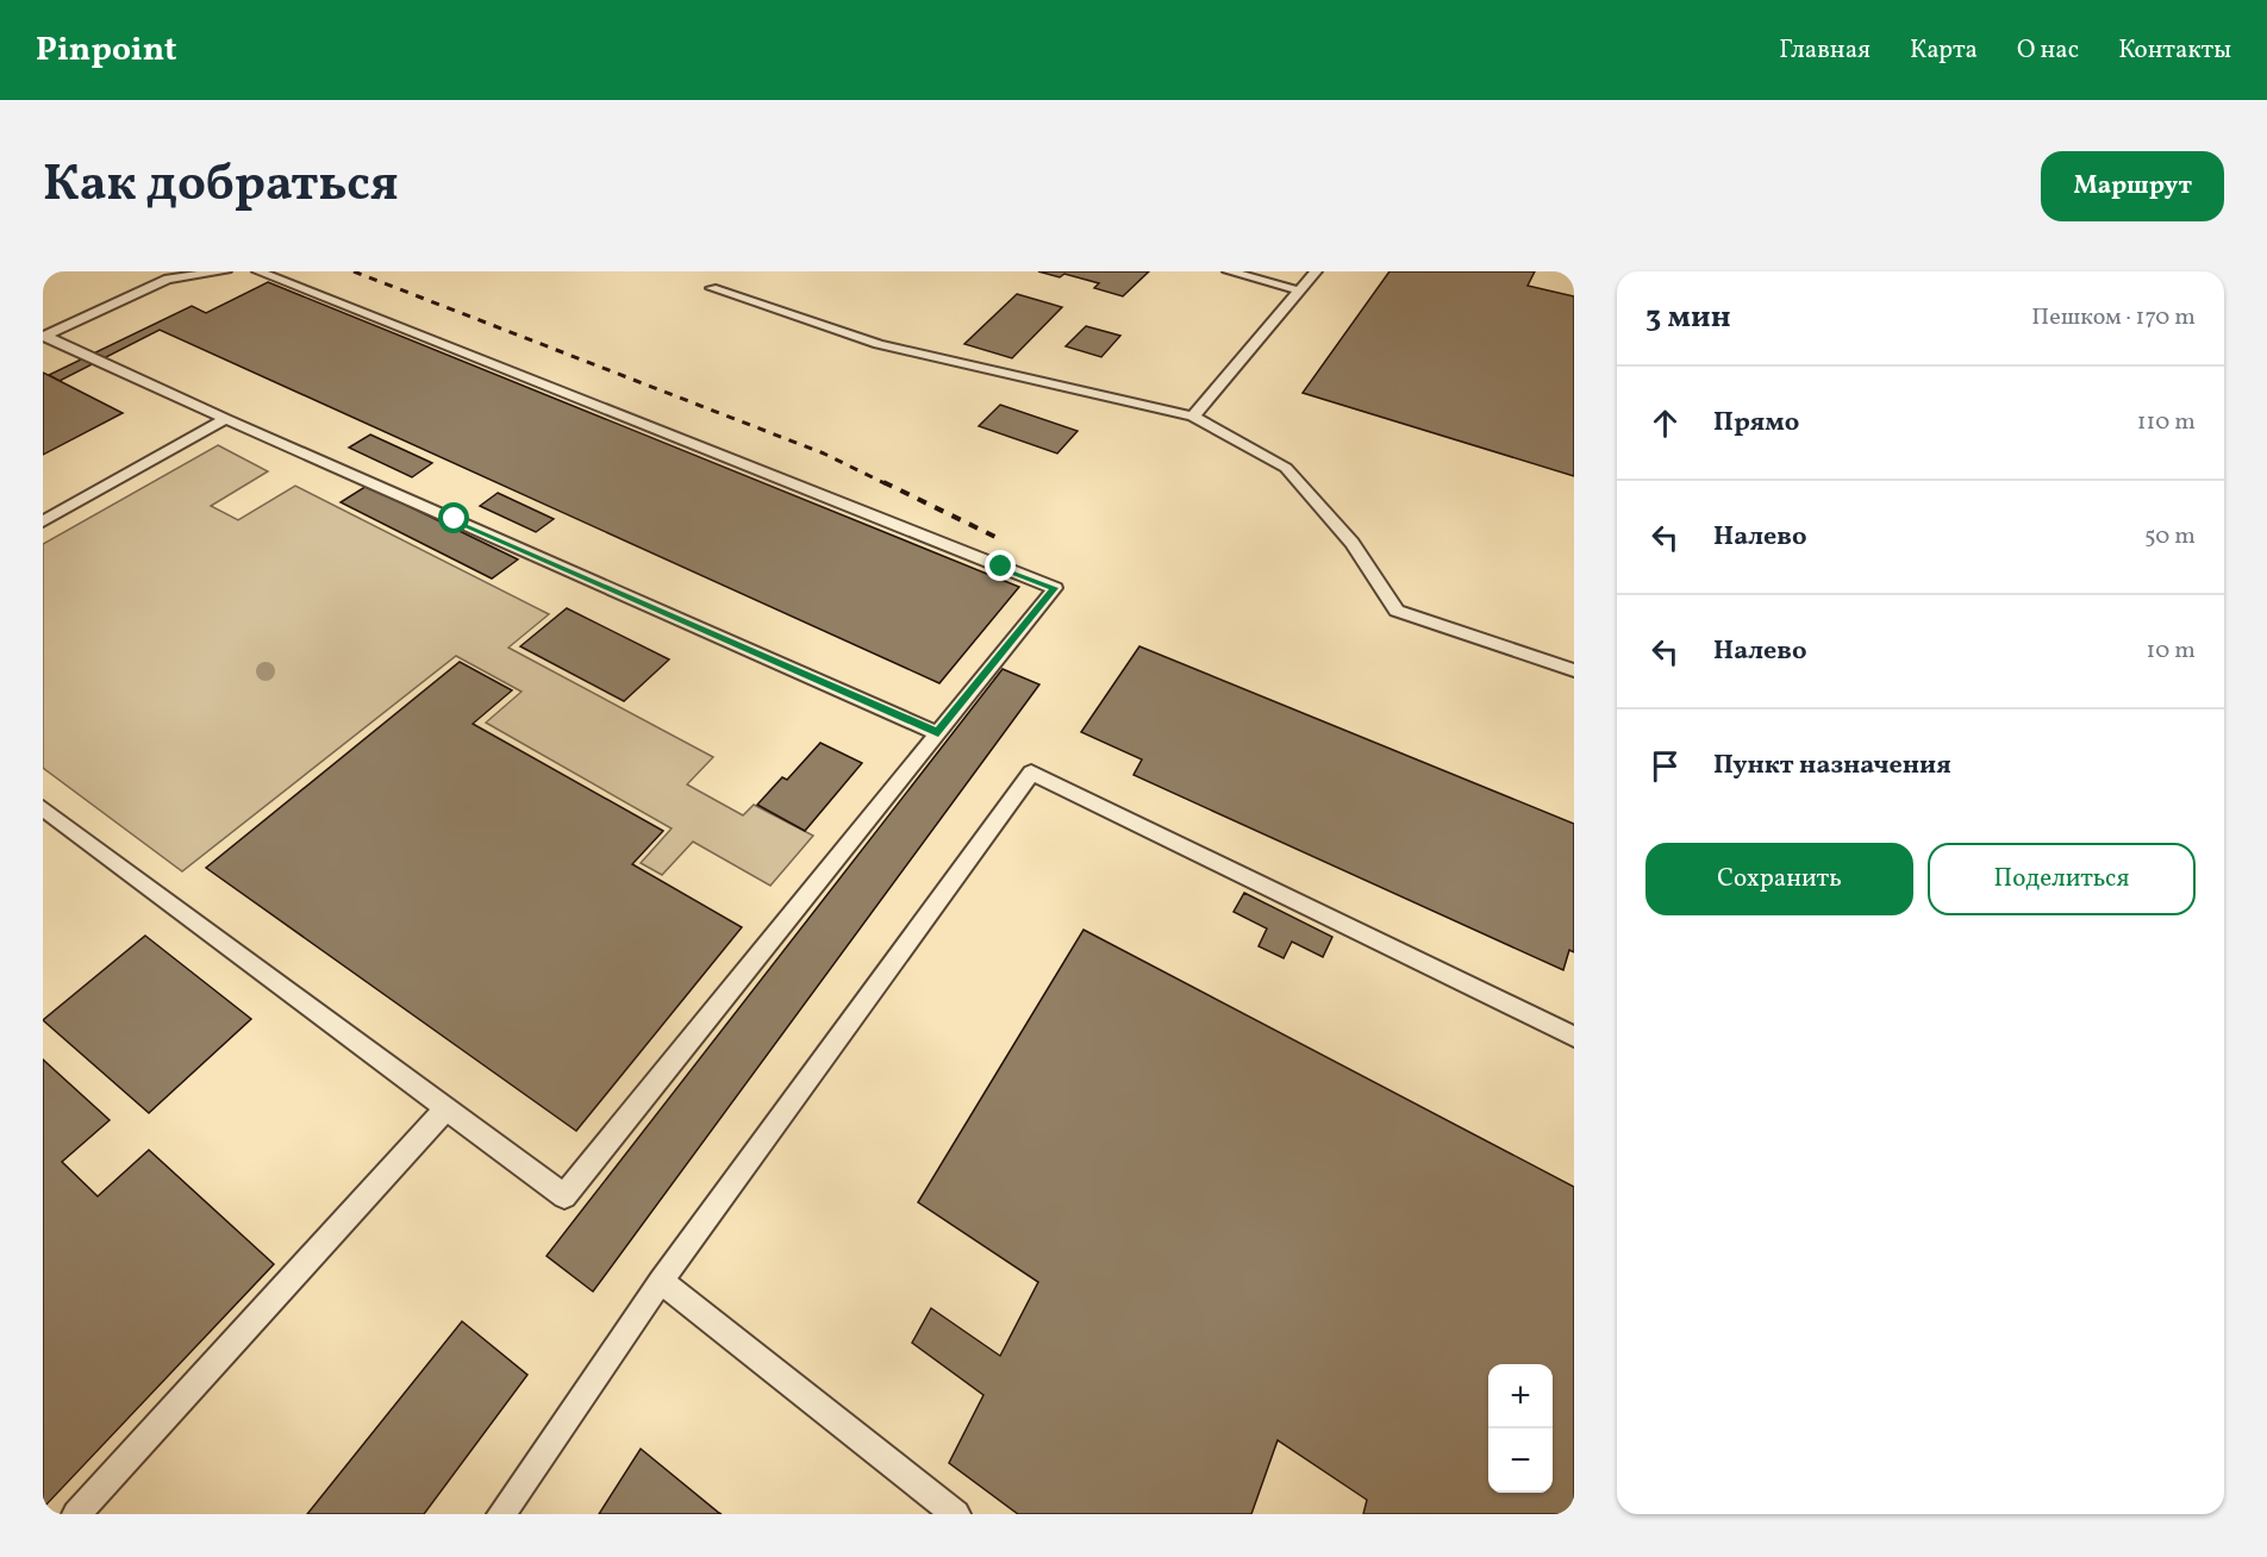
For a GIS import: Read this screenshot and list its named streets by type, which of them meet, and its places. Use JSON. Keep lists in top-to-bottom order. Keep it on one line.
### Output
{"page":{"header":"Pinpoint","nav":["Главная","Карта","О нас","Контакты"],"title":"Как добраться","buttons":["Маршрут",["Сохранить","Поделиться"]],"heading":["3 мин","Пешком · 170 m"],"list":[["Прямо","110 m"],["Налево","50 m"],["Налево","10 m"],"Пункт назначения"],"map_buttons":["+","−"]}}
